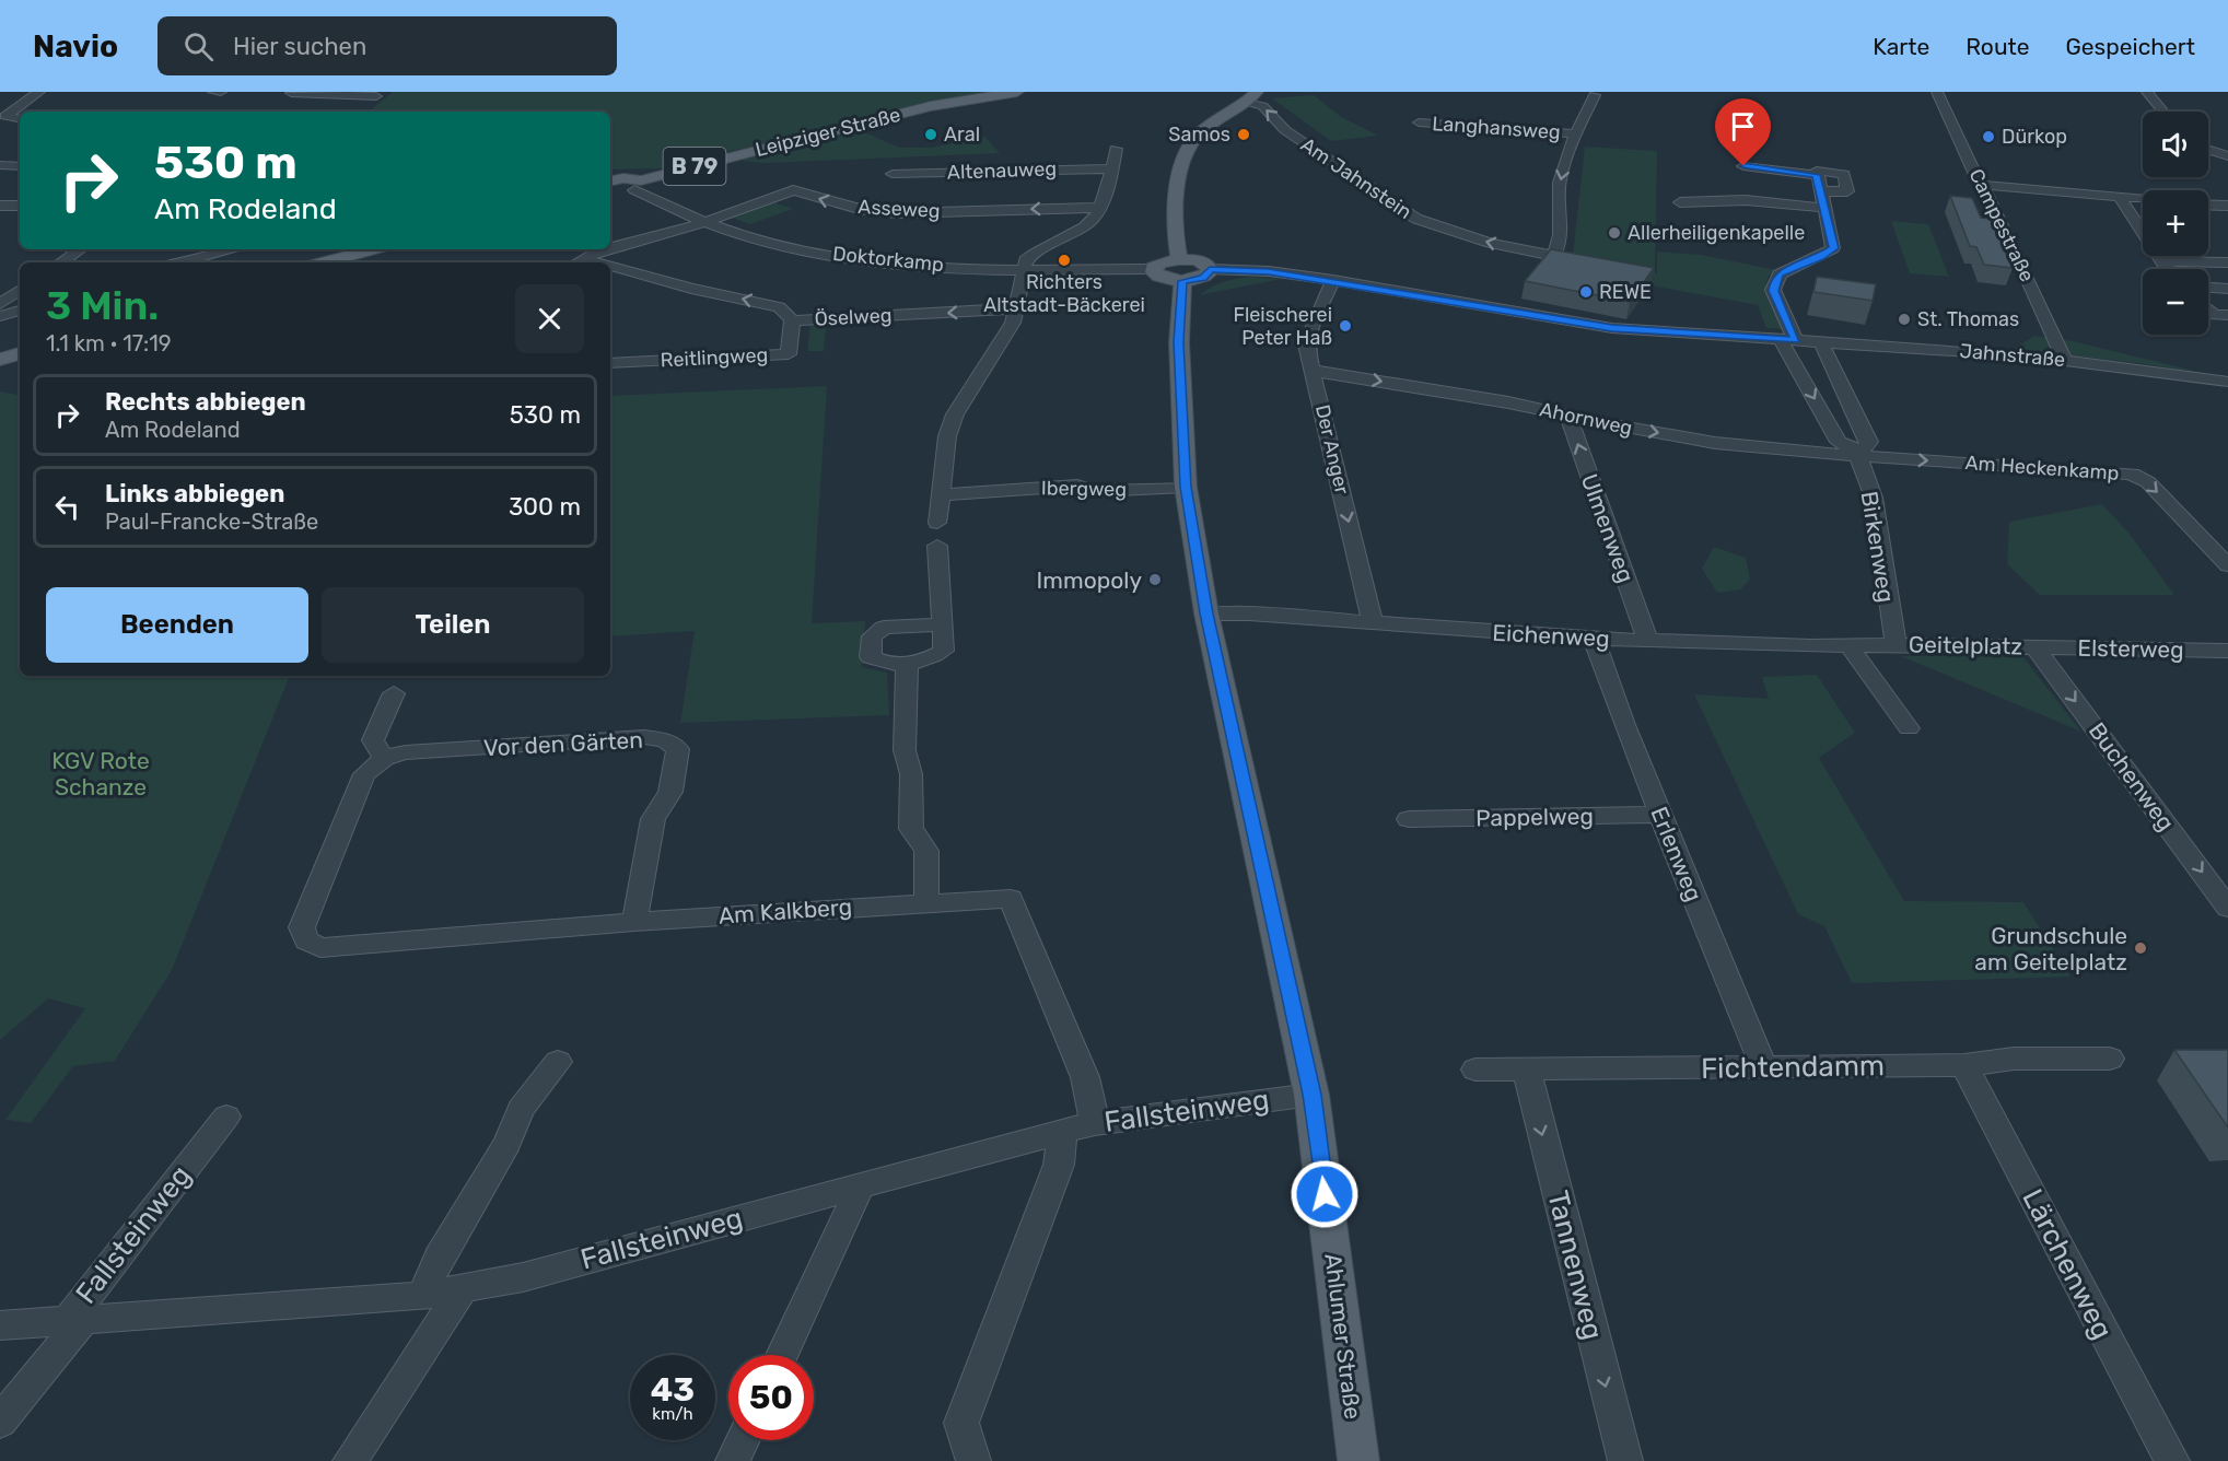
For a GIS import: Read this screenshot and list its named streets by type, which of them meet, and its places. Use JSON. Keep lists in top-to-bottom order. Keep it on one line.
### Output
{"streets":{"main road":["Leipziger Straße","B 79","Ahlumer Straße"],"street":["Langhansweg","Altenauweg","Am Jahnstein","Asseweg","Campestraße","Doktorkamp","Öselweg","Jahnstraße","Reitlingweg","Ahornweg","Der Anger","Am Heckenkamp","Ibergweg","Ulmenweg","Birkenweg","Eichenweg","Geitelplatz","Elsterweg","Vor den Gärten","Buchenweg","Pappelweg","Erlenweg","Am Kalkberg","Fichtendamm","Fallsteinweg","Lärchenweg","Tannenweg"]},"crossings":[["Langhansweg","Am Jahnstein"],["Leipziger Straße","Doktorkamp"],["Asseweg","Doktorkamp"],["Campestraße","Jahnstraße"],["Öselweg","Reitlingweg"],["Jahnstraße","Der Anger"],["Ahornweg","Der Anger"],["Ahornweg","Am Heckenkamp"],["Ahornweg","Ulmenweg"],["Ahornweg","Birkenweg"],["Der Anger","Eichenweg"],["Am Heckenkamp","Birkenweg"],["Ibergweg","Ahlumer Straße"],["Ulmenweg","Eichenweg"],["Birkenweg","Eichenweg"],["Birkenweg","Geitelplatz"],["Eichenweg","Geitelplatz"],["Eichenweg","Erlenweg"],["Eichenweg","Ahlumer Straße"],["Geitelplatz","Elsterweg"],["Geitelplatz","Buchenweg"],["Elsterweg","Buchenweg"],["Vor den Gärten","Am Kalkberg"],["Pappelweg","Erlenweg"],["Erlenweg","Fichtendamm"],["Am Kalkberg","Fallsteinweg"],["Fichtendamm","Lärchenweg"],["Fichtendamm","Tannenweg"],["Fallsteinweg","Ahlumer Straße"]],"one_way":["Asseweg","Öselweg","Ahornweg","Der Anger","Am Heckenkamp","Ulmenweg","Buchenweg","Tannenweg"],"parks":["KGV Rote Schanze"],"places":["Aral","Samos","Dürkop","Allerheiligenkapelle","Richters Altstadt-Bäckerei","REWE","St. Thomas","Fleischerei Peter Haß","Immopoly","Grundschule am Geitelplatz"],"page":{"header":"Navio","search":"Hier suchen","nav":["Karte","Route","Gespeichert"],"map_buttons":["+","−"],"turn":["530 m","Am Rodeland"],"heading":["3 Min.","1.1 km · 17:19"],"list":[{"name":"Rechts abbiegen","note":"Am Rodeland","value":"530 m"},{"name":"Links abbiegen","note":"Paul-Francke-Straße","value":"300 m"}],"buttons":["Beenden","Teilen"],"speed":"43 km/h","limit":"50"}}
